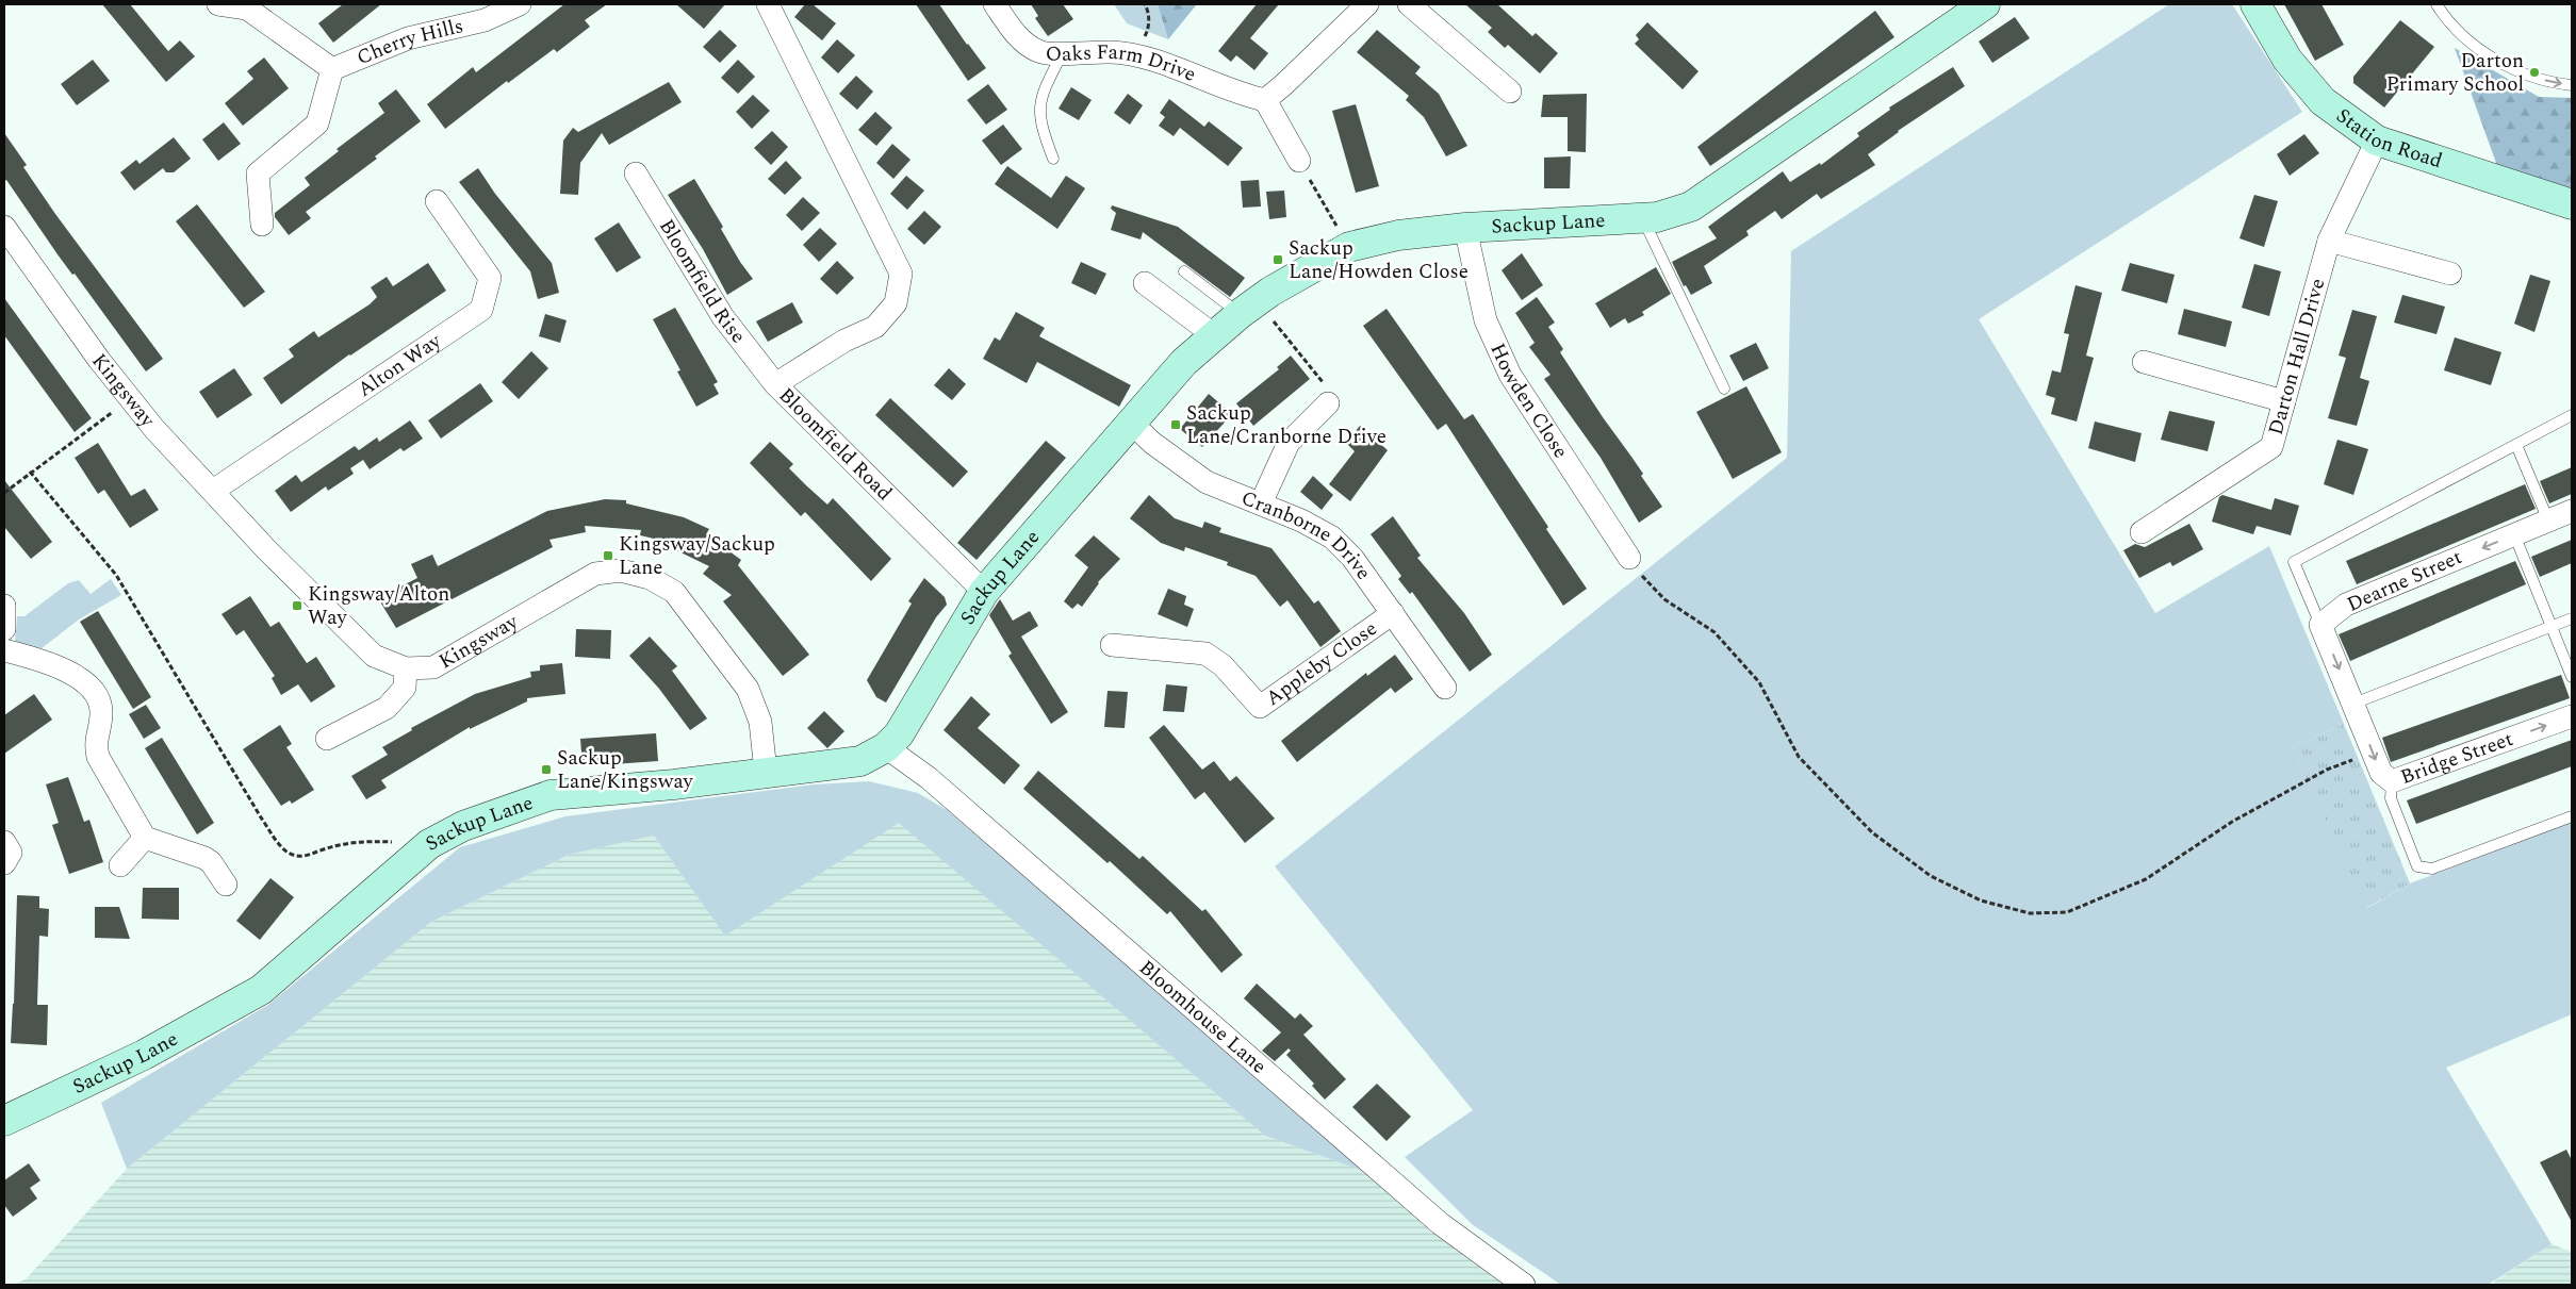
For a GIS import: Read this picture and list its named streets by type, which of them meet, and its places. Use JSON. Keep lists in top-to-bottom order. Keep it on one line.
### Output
{"streets":{"street":["Cherry Hills","Oaks Farm Drive","Station Road","Sackup Lane","Bloomfield Rise","Darton Hall Drive","Alton Way","Kingsway","Howden Close","Bloomfield Road","Cranborne Drive","Dearne Street","Appleby Close","Bridge Street","Bloomhouse Lane"]},"crossings":[["Station Road","Darton Hall Drive"],["Sackup Lane","Kingsway"],["Sackup Lane","Howden Close"],["Sackup Lane","Bloomfield Road"],["Sackup Lane","Cranborne Drive"],["Sackup Lane","Bloomhouse Lane"],["Bloomfield Rise","Bloomfield Road"],["Alton Way","Kingsway"],["Cranborne Drive","Appleby Close"]],"one_way":["Dearne Street","Bridge Street"],"places":{"other":["Darton Primary School"],"transit":["Sackup Lane/Howden Close","Sackup Lane/Cranborne Drive","Kingsway/Sackup Lane","Kingsway/Alton Way","Sackup Lane/Kingsway"]}}
